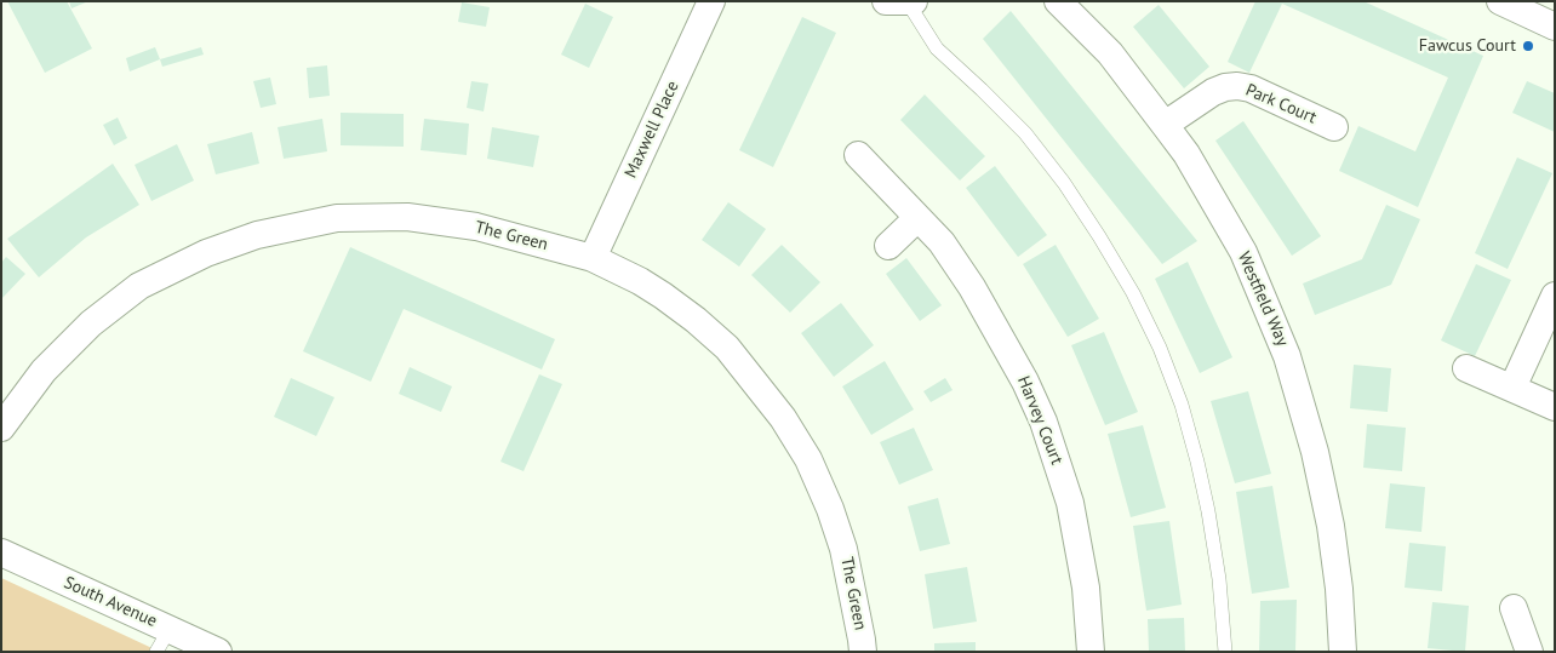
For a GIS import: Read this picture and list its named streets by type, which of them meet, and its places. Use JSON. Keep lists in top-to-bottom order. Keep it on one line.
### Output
{"streets":{"street":["Park Court","Maxwell Place","The Green","Westfield Way","Harvey Court","South Avenue"]},"crossings":[["Park Court","Westfield Way"],["Maxwell Place","The Green"]],"places":["Fawcus Court"]}
